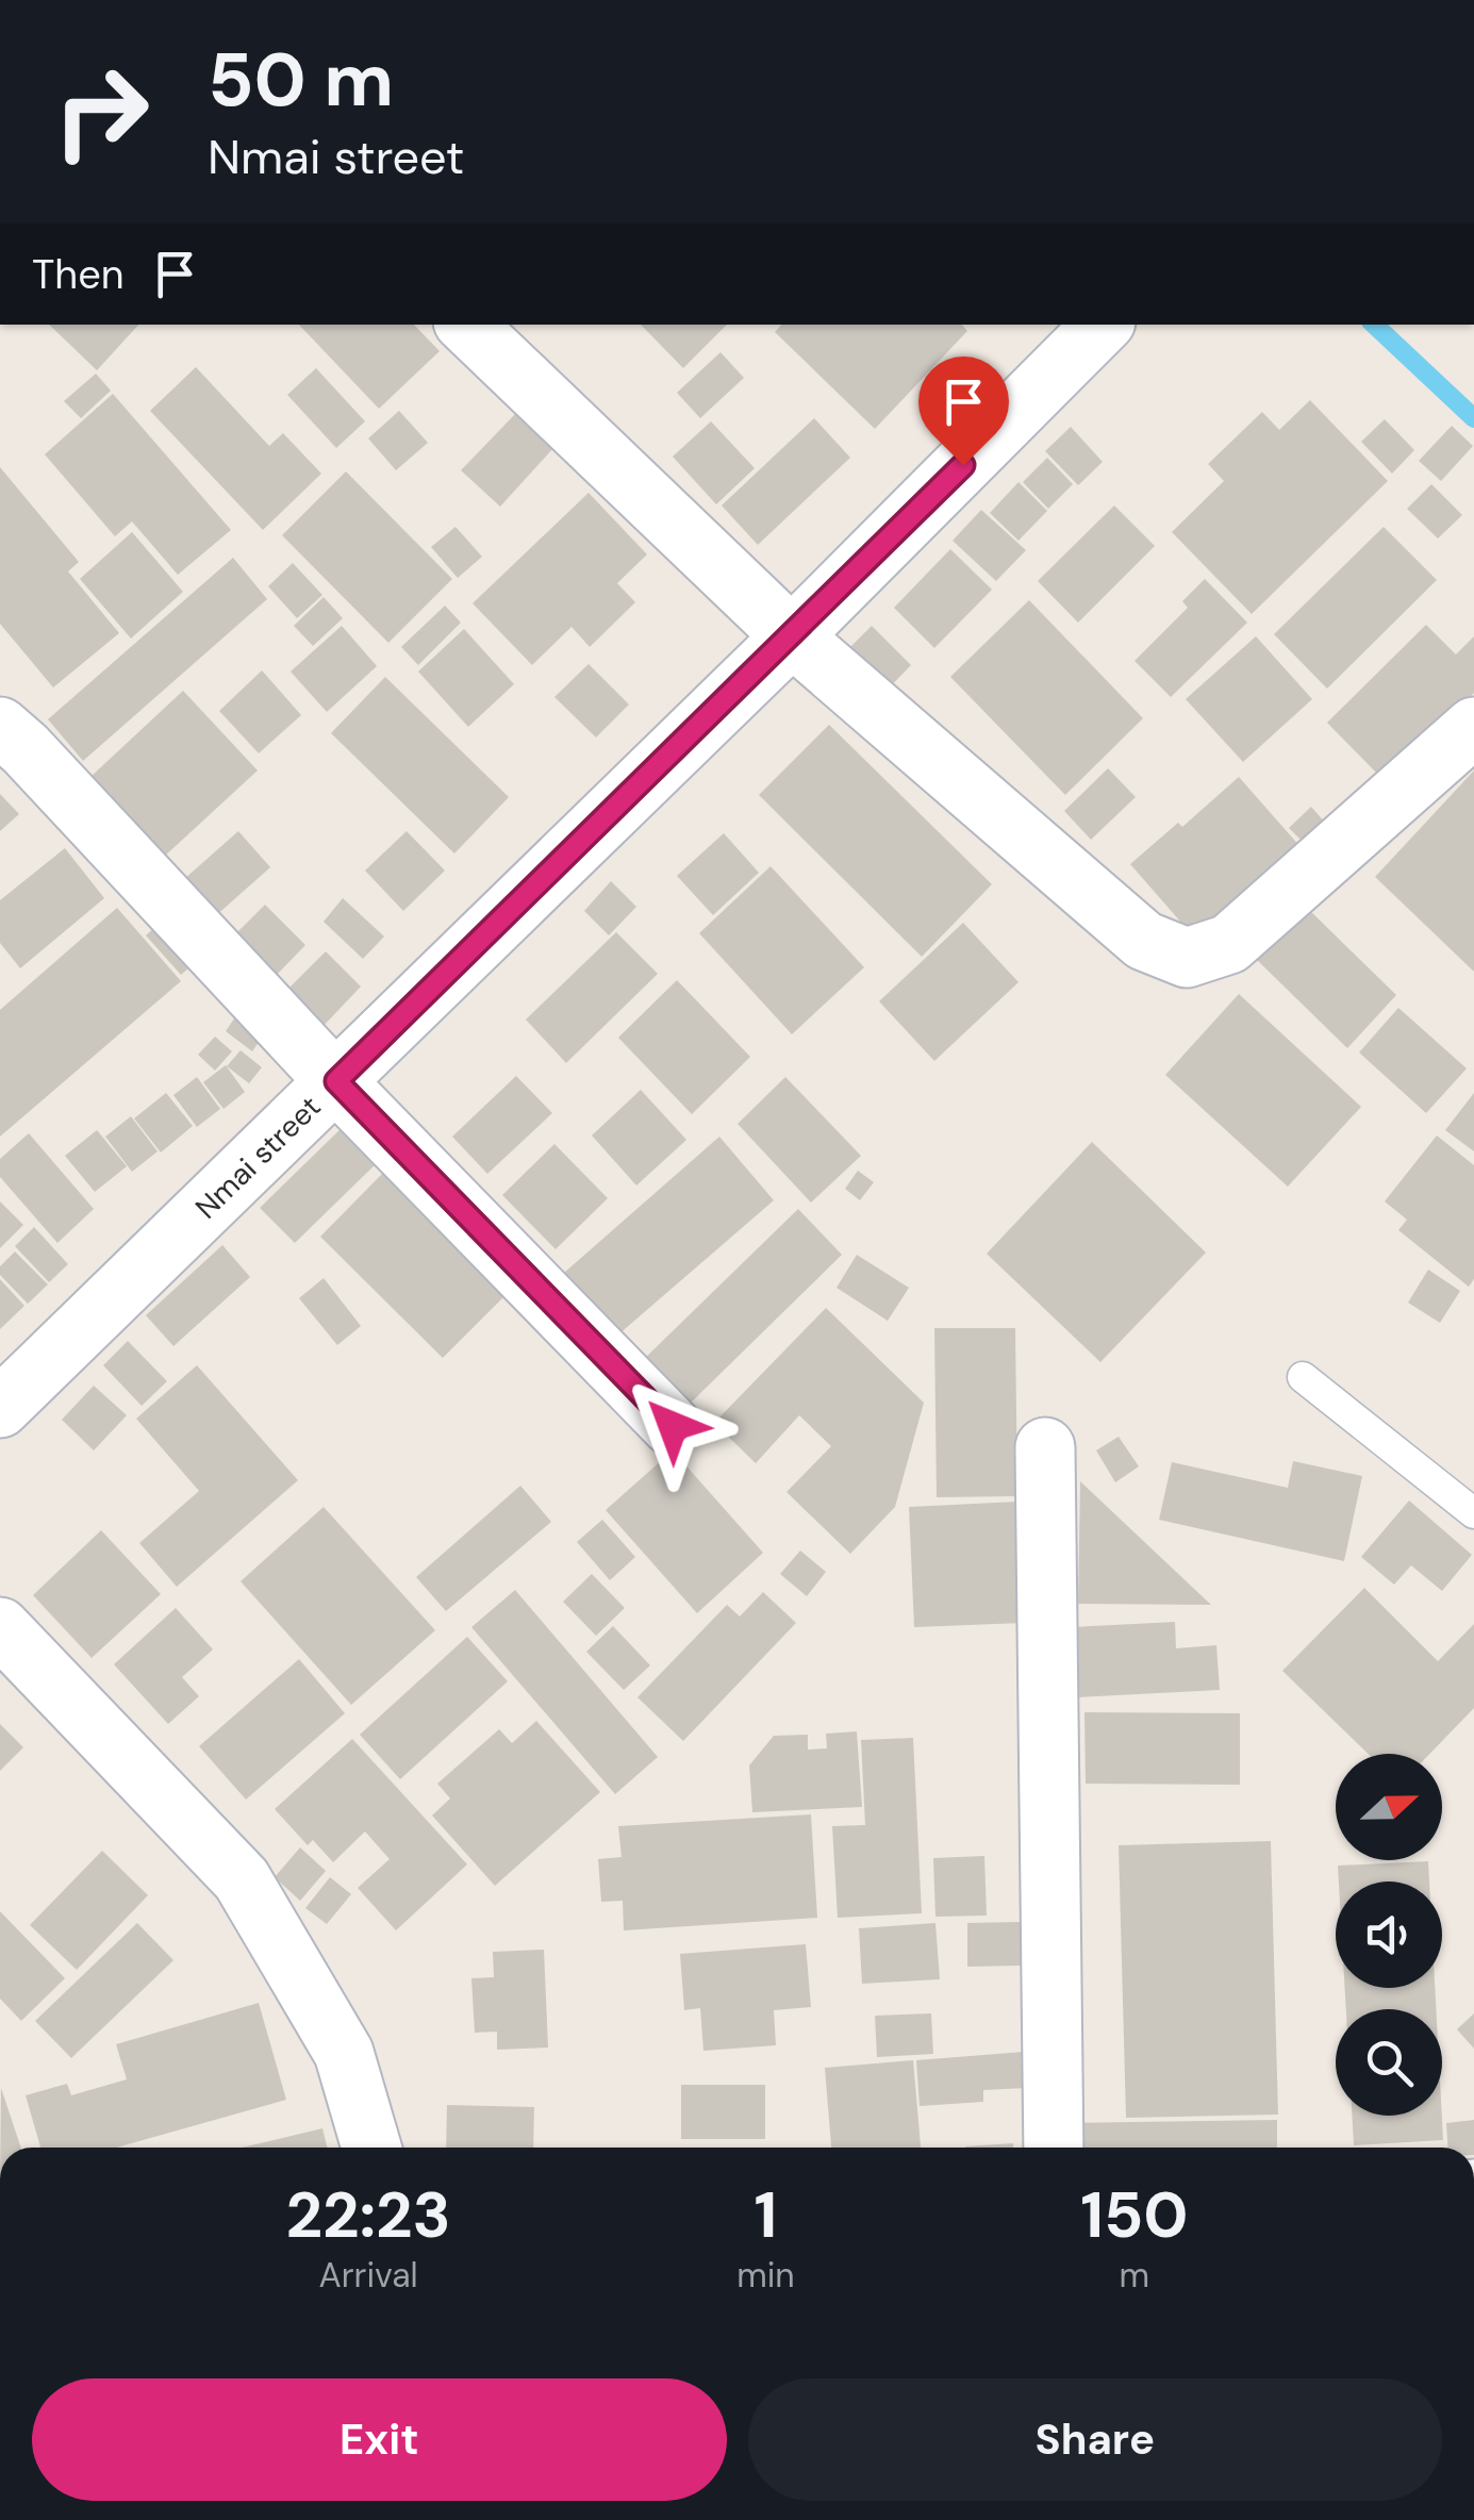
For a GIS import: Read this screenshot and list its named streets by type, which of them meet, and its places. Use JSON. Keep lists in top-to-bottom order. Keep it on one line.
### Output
{"streets":{"street":["Nmai street"]},"north":"right","page":{"turn":["50 m","Nmai street"],"then":"Then","eta":["22:23","Arrival","1","min","150","m"],"buttons":["Exit","Share"]}}
